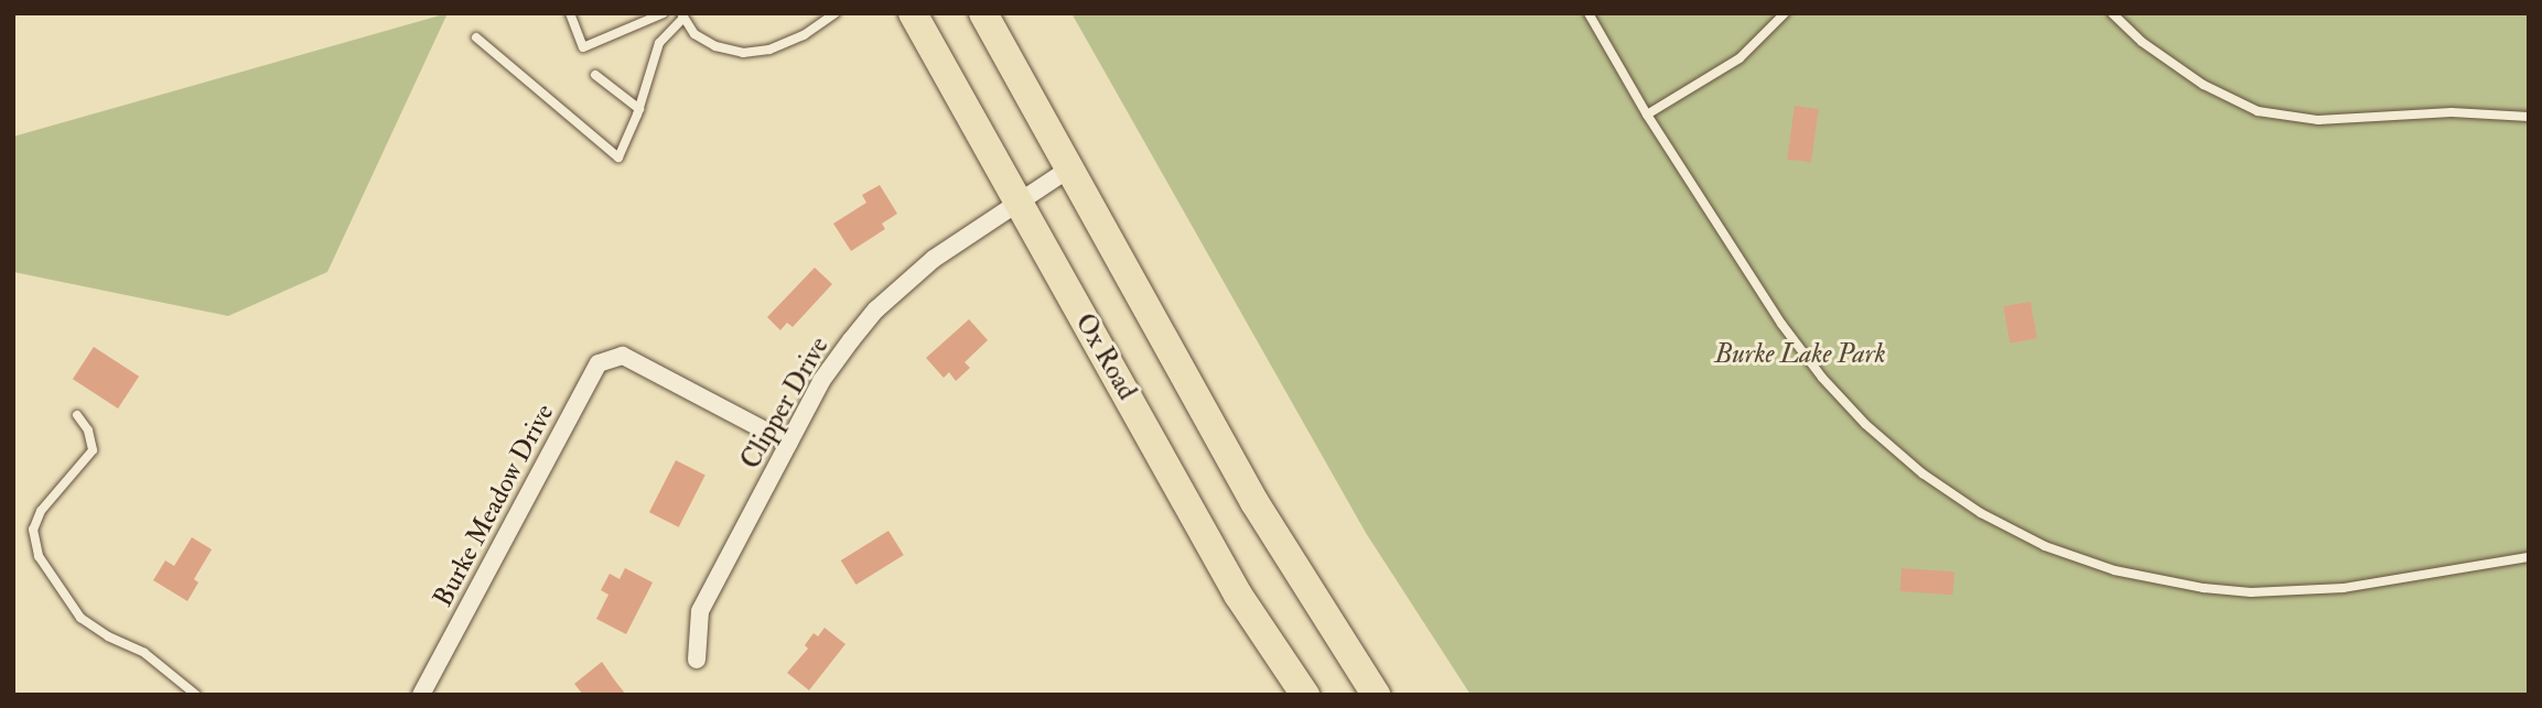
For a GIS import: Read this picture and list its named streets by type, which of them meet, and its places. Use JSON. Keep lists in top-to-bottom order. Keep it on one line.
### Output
{"streets":{"highway":["Ox Road"],"street":["Clipper Drive","Burke Meadow Drive"]},"crossings":[["Ox Road","Clipper Drive"],["Clipper Drive","Burke Meadow Drive"]],"parks":["Burke Lake Park"]}
